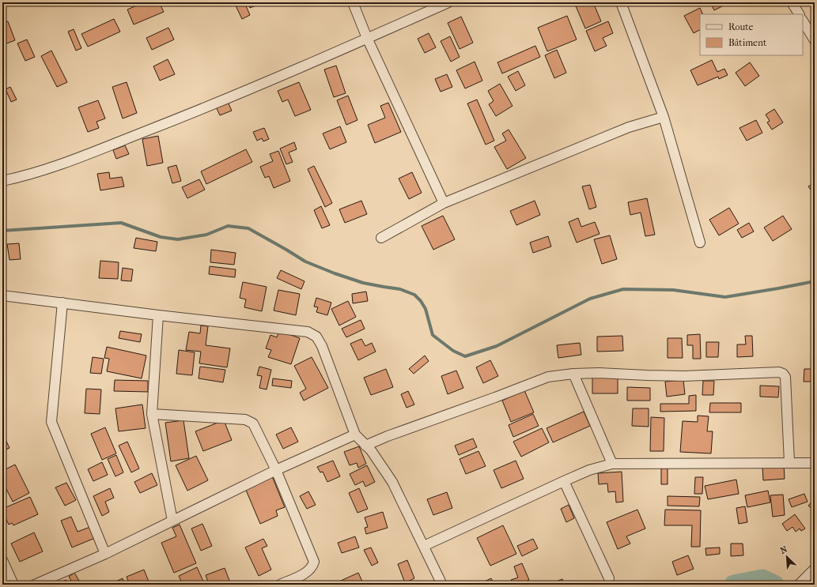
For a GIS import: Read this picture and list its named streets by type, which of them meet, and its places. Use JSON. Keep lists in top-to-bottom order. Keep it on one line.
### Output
{"legend":["Route","Bâtiment"],"north":"top left"}
